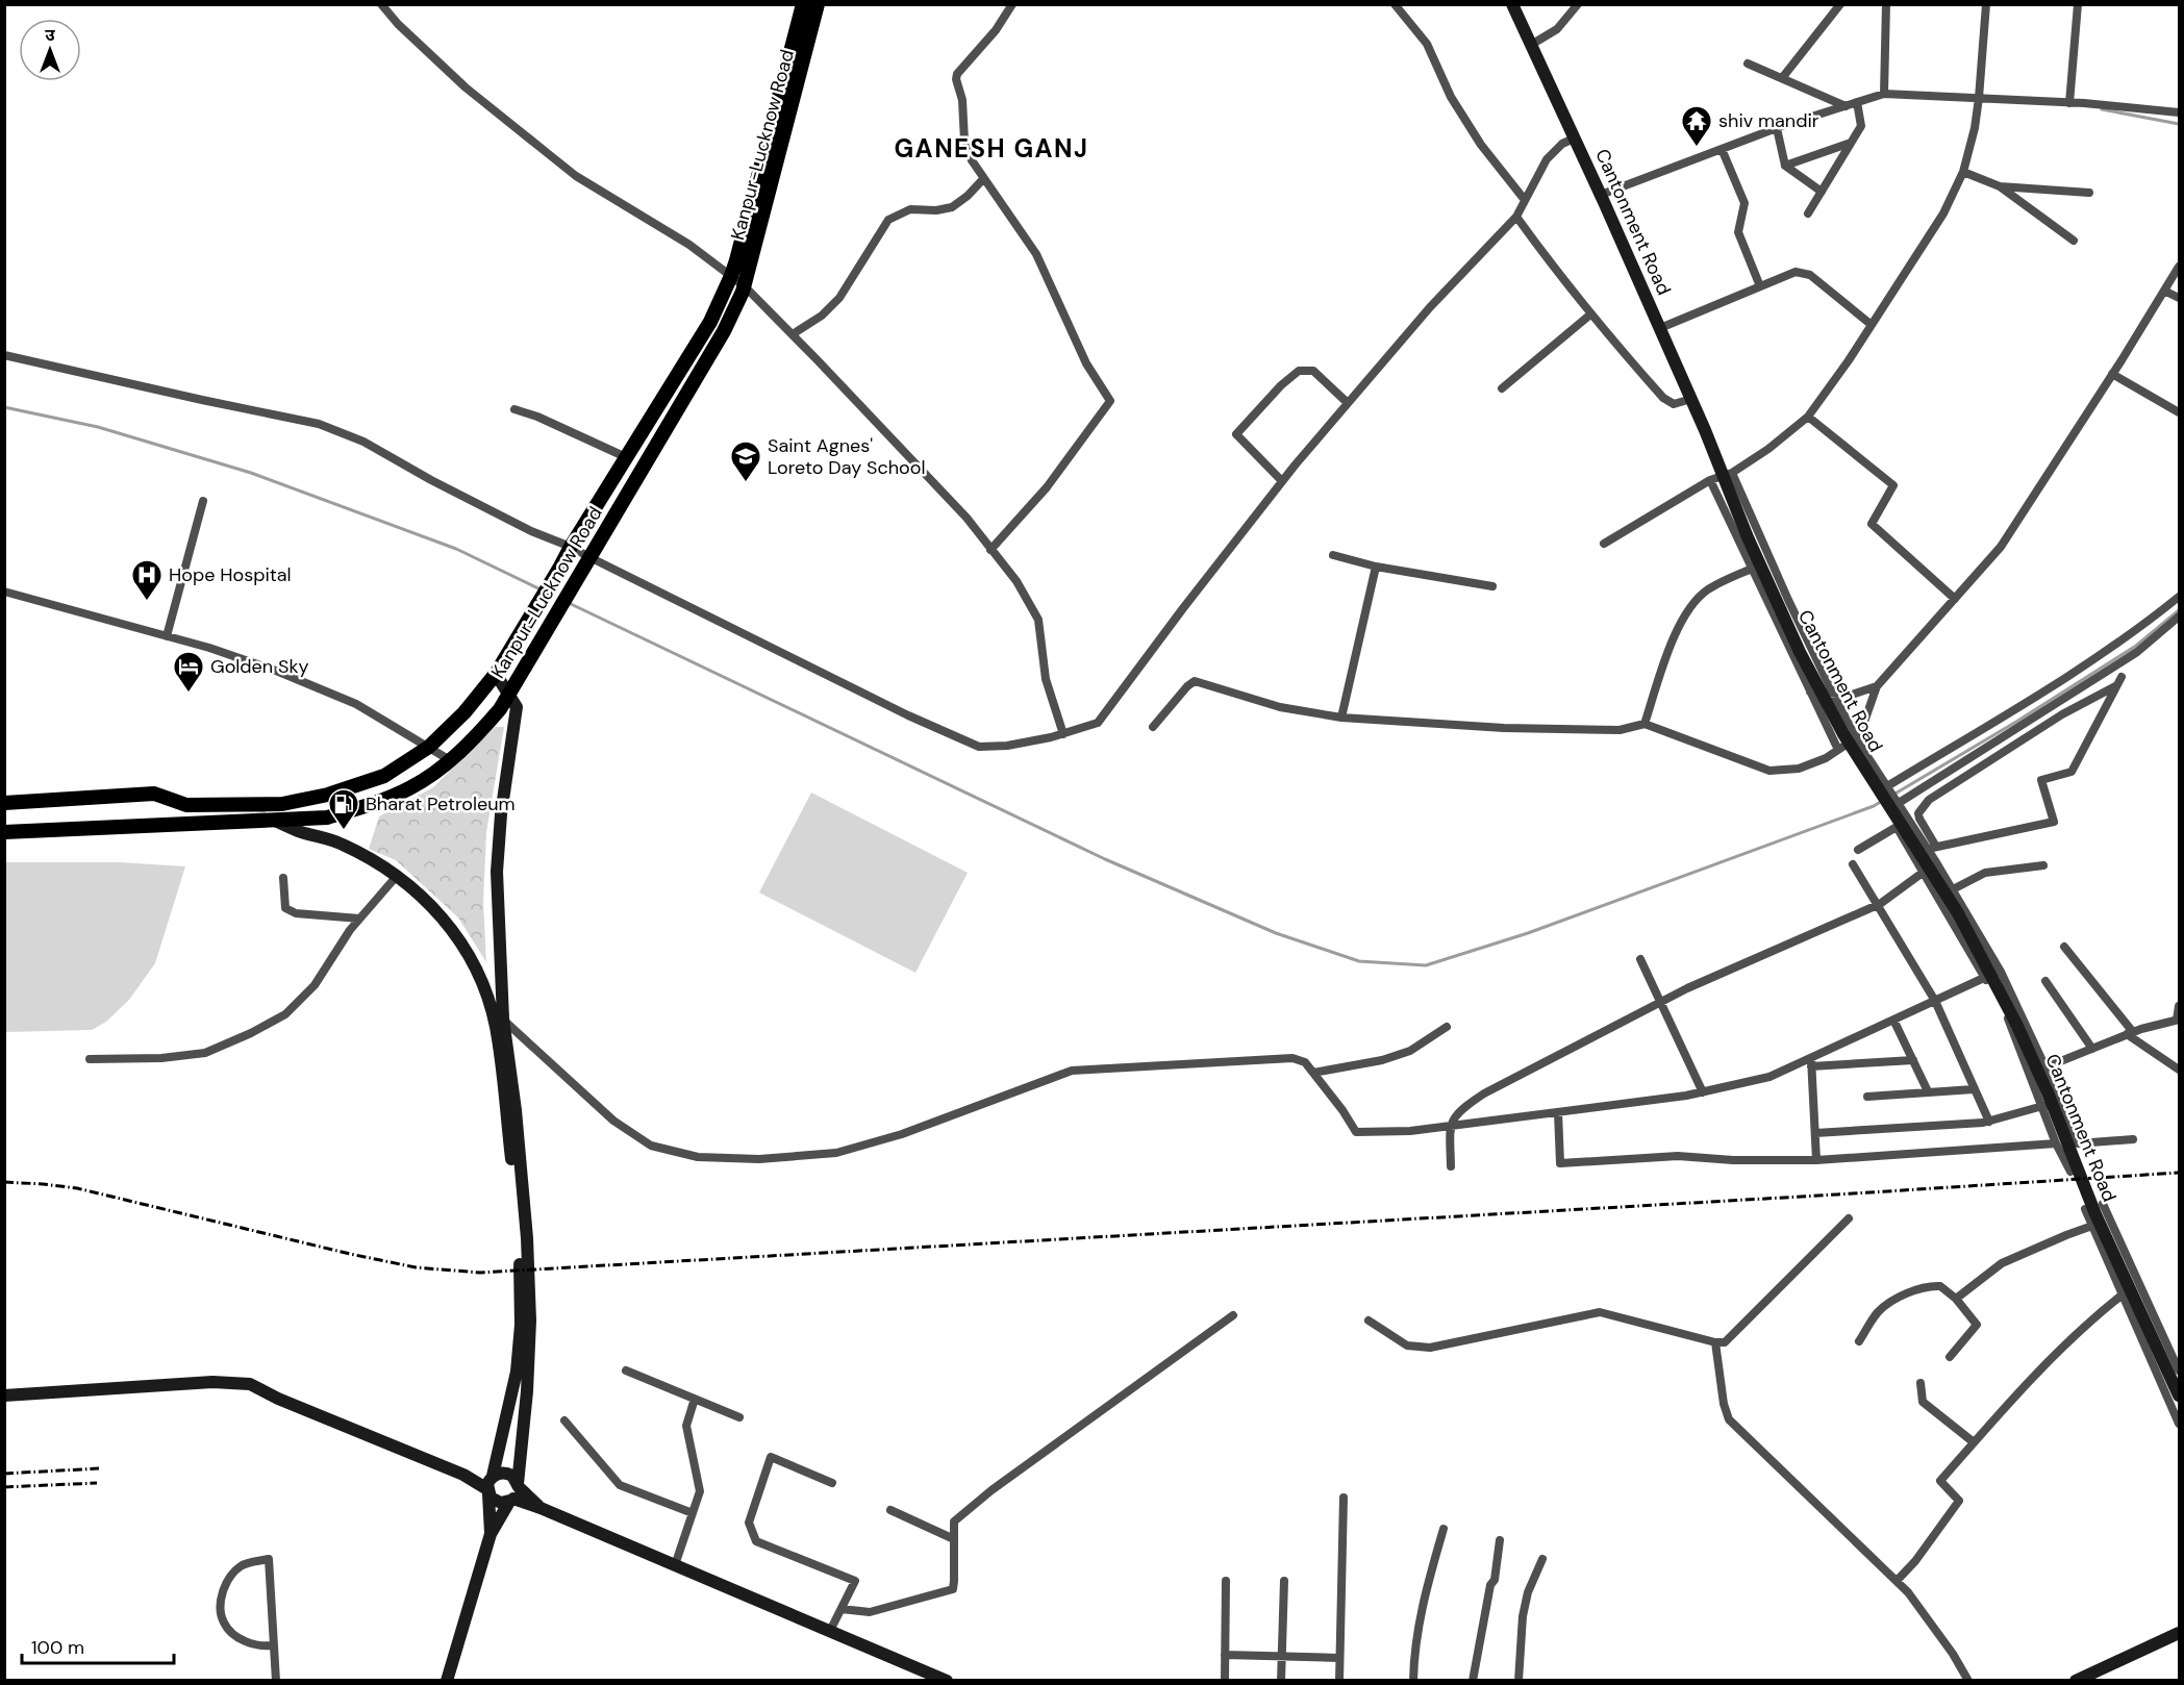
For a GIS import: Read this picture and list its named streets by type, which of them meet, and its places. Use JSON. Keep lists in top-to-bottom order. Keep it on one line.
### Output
{"streets":{"main road":["Kanpur-Lucknow Road"],"street":["Cantonment Road"]},"districts":["GANESH GANJ"],"places":{"temple":["shiv mandir"],"school or university":["Saint Agnes' Loreto Day School"],"hospital":["Hope Hospital"],"hotel":["Golden Sky"],"fuel station":["Bharat Petroleum"]},"scale_bar":"100 m","north":"top"}
